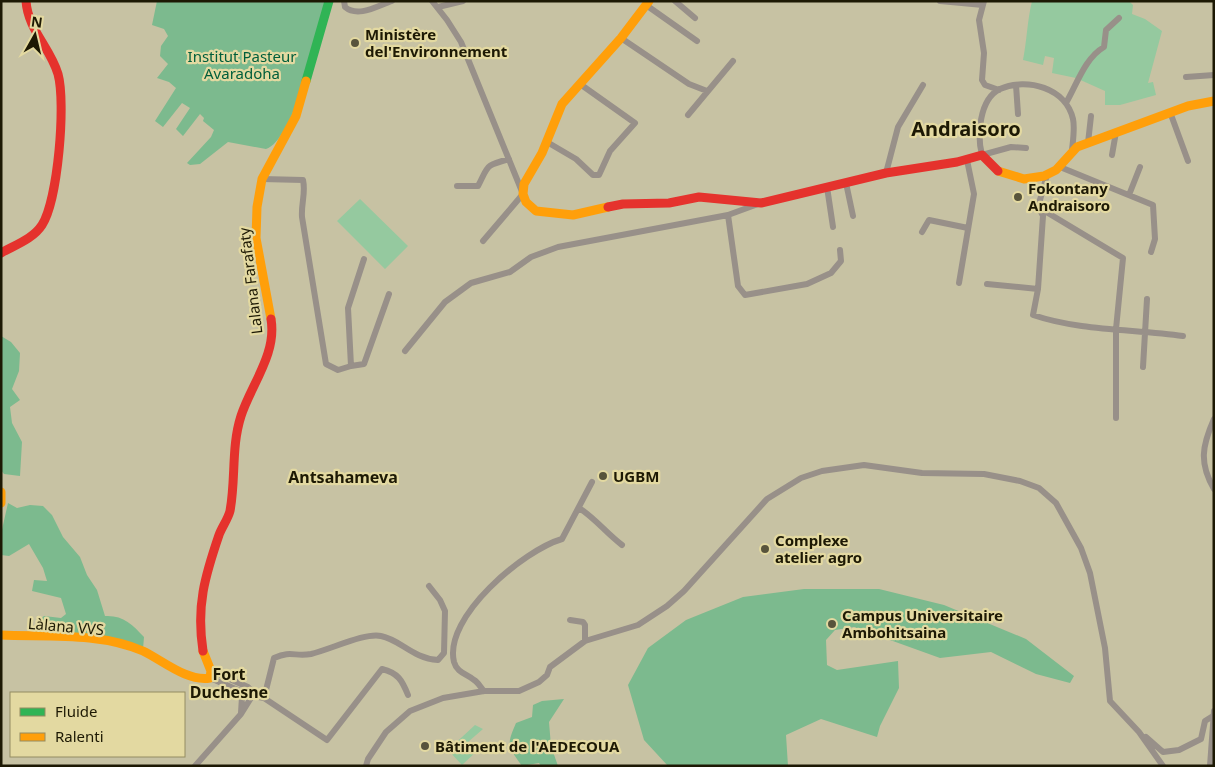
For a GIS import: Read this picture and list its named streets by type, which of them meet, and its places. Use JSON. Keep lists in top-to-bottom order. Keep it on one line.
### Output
{"streets":{"street":["Lalana Farafaty","Làlana VVS"]},"crossings":[["Lalana Farafaty","Làlana VVS"]],"districts":["Andraisoro","Antsahameva","Fort Duchesne"],"parks":["Institut Pasteur Avaradoha"],"places":["Ministère del'Environnement","Fokontany Andraisoro","UGBM","Complexe atelier agro","Campus Universitaire Ambohitsaina","Bâtiment de l'AEDECOUA"],"legend":["Fluide","Ralenti"],"north":"top"}
